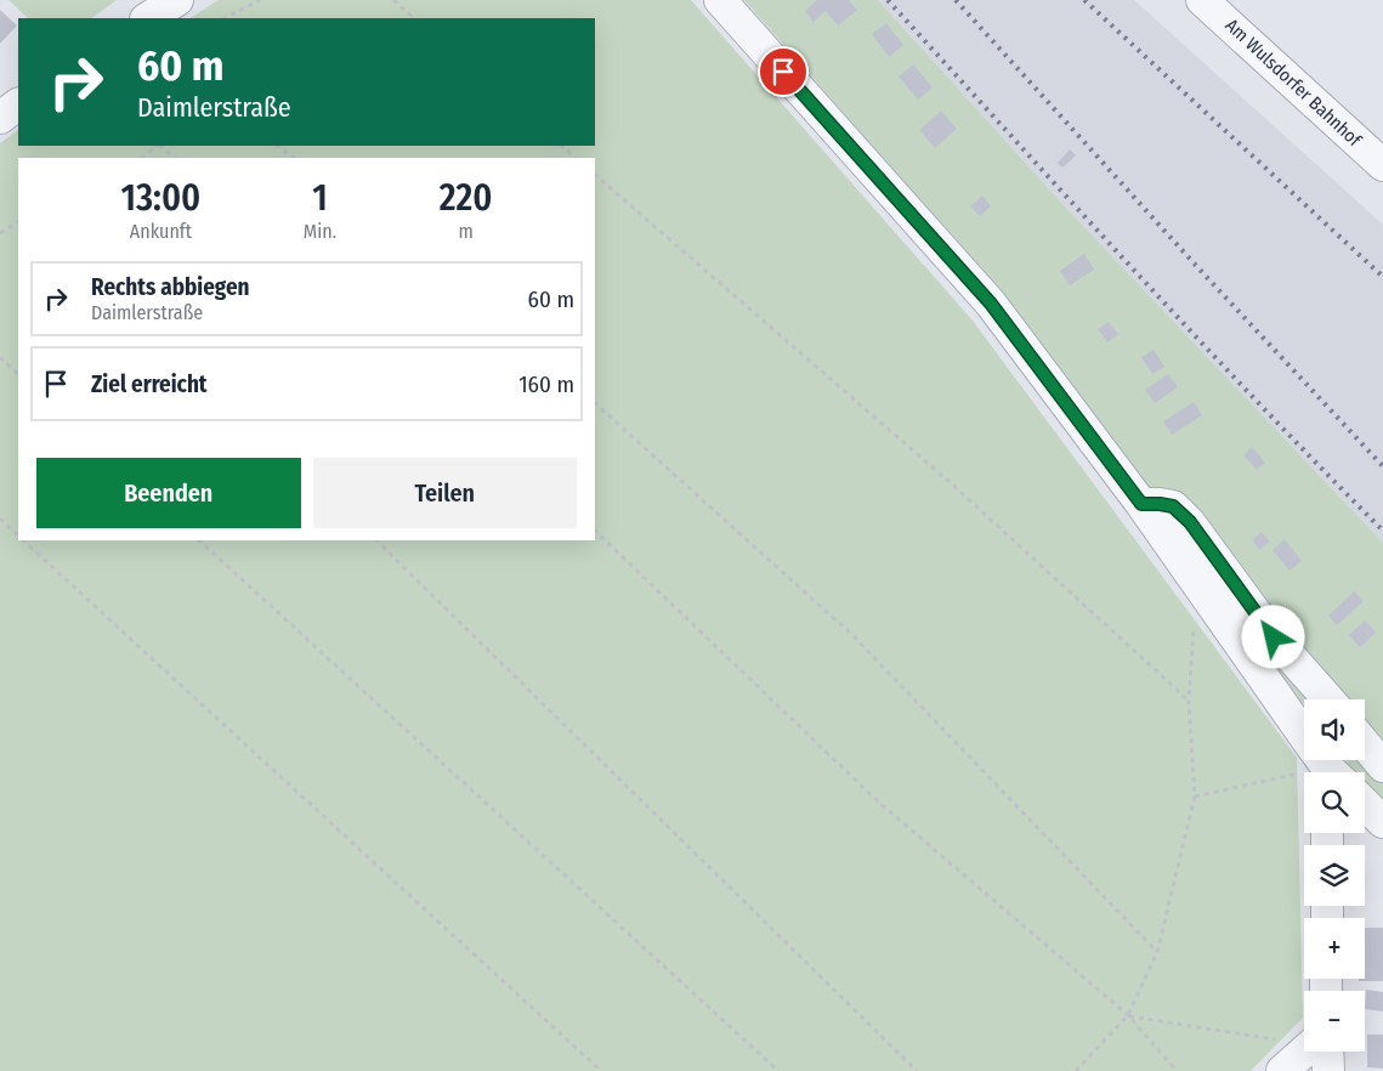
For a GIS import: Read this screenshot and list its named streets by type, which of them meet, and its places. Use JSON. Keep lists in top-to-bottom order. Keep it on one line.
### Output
{"streets":{"street":["Am Wulsdorfer Bahnhof"]},"page":{"turn":["60 m","Daimlerstraße"],"eta":["13:00","Ankunft","1","Min.","220","m"],"list":[{"name":"Rechts abbiegen","note":"Daimlerstraße","value":"60 m"},{"name":"Ziel erreicht","value":"160 m"}],"buttons":["Beenden","Teilen"],"map_buttons":["+","−"]}}
